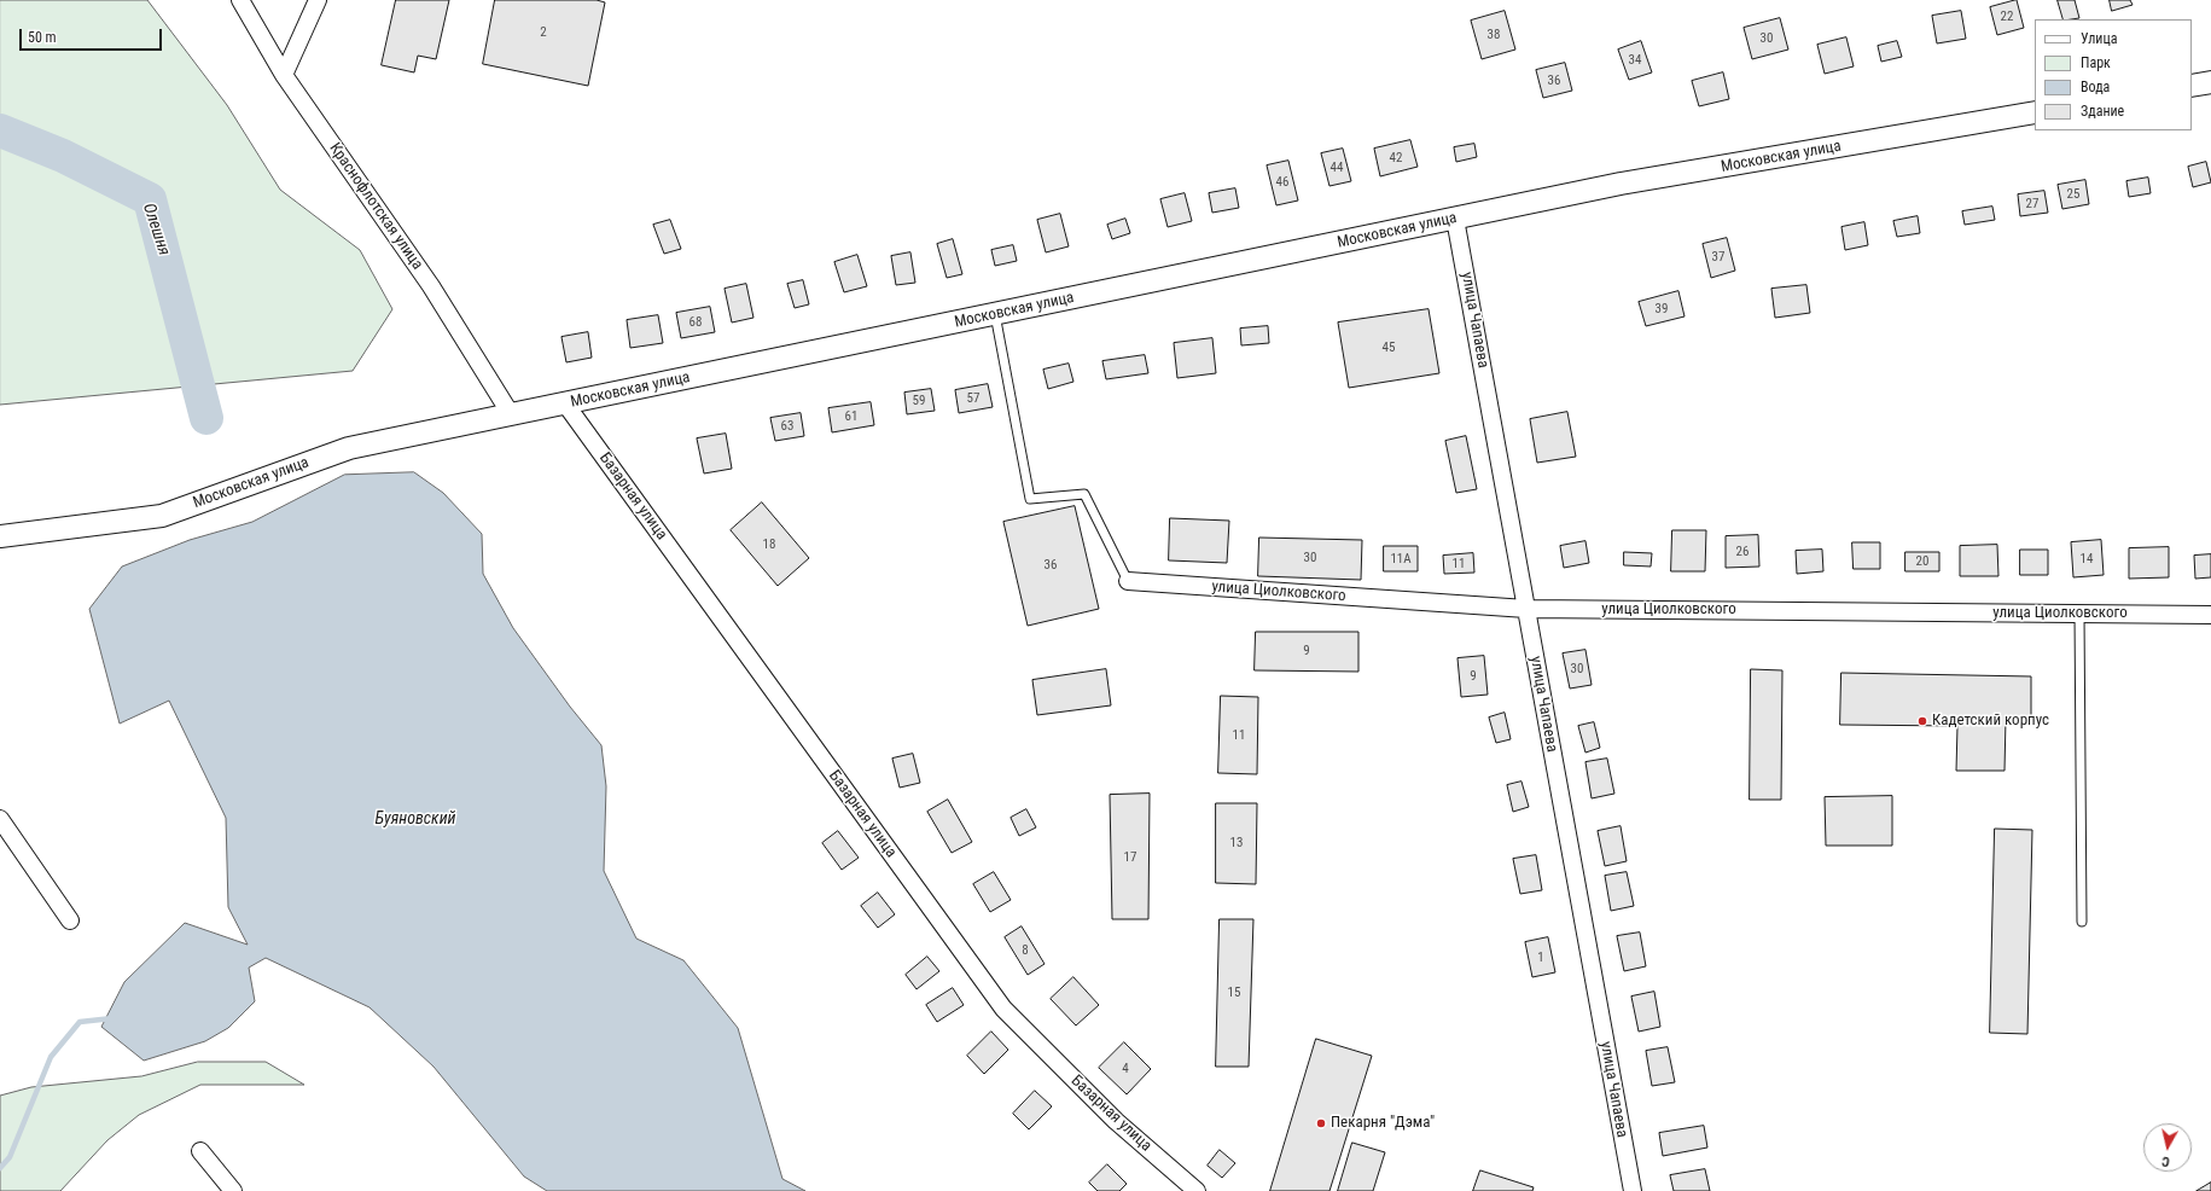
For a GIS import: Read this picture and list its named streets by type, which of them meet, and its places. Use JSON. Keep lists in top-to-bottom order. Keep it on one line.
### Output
{"streets":{"street":["Московская улица","Краснофлотская улица","улица Чапаева","Базарная улица","улица Циолковского"]},"crossings":[["Московская улица","Краснофлотская улица"],["Московская улица","улица Чапаева"],["Московская улица","Базарная улица"],["улица Чапаева","улица Циолковского"]],"water":["Олешня","Буяновский"],"places":["Кадетский корпус","Пекарня \"Дэма\""],"house_numbers":["22","2","38","30","34","36","42","44","46","25","27","37","39","68","45","57","59","61","63","18","26","30","11А","14","20","11","36","9","30","9","11","13","17","8","1","15","4"],"legend":["Улица","Парк","Вода","Здание"],"scale_bar":"50 m","north":"bottom"}
